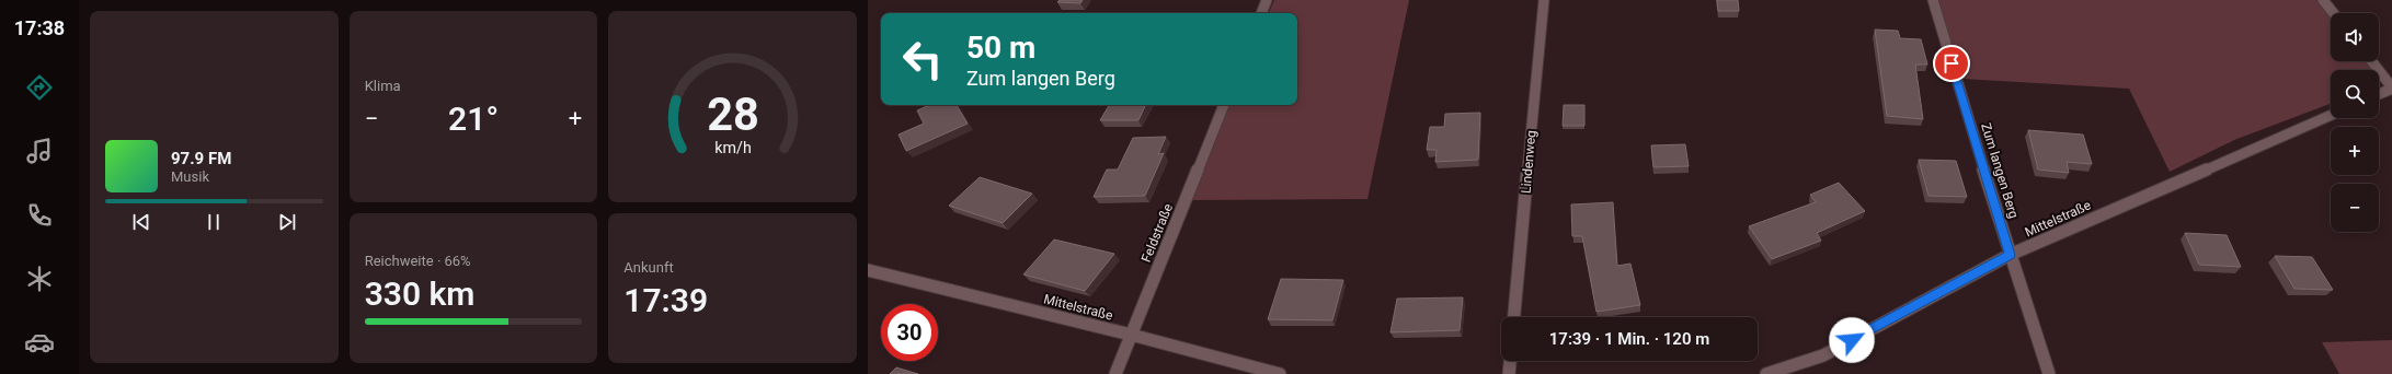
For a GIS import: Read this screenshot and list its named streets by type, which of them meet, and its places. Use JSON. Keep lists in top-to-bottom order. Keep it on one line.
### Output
{"streets":{"street":["Lindenweg","Zum langen Berg","Mittelstraße","Feldstraße"]},"crossings":[["Zum langen Berg","Mittelstraße"],["Mittelstraße","Feldstraße"]],"page":{"tabs":"17:38","tile":["Klima",["Reichweite · 66%","330 km"],["Ankunft","17:39"]],"map_buttons":["+","−"],"turn":["50 m","Zum langen Berg"],"heat":["−","21°","+"],"song":["97.9 FM","Musik"],"limit":"30","trip":"17:39 · 1 Min. · 120 m","gauge":["28","km/h"]}}
